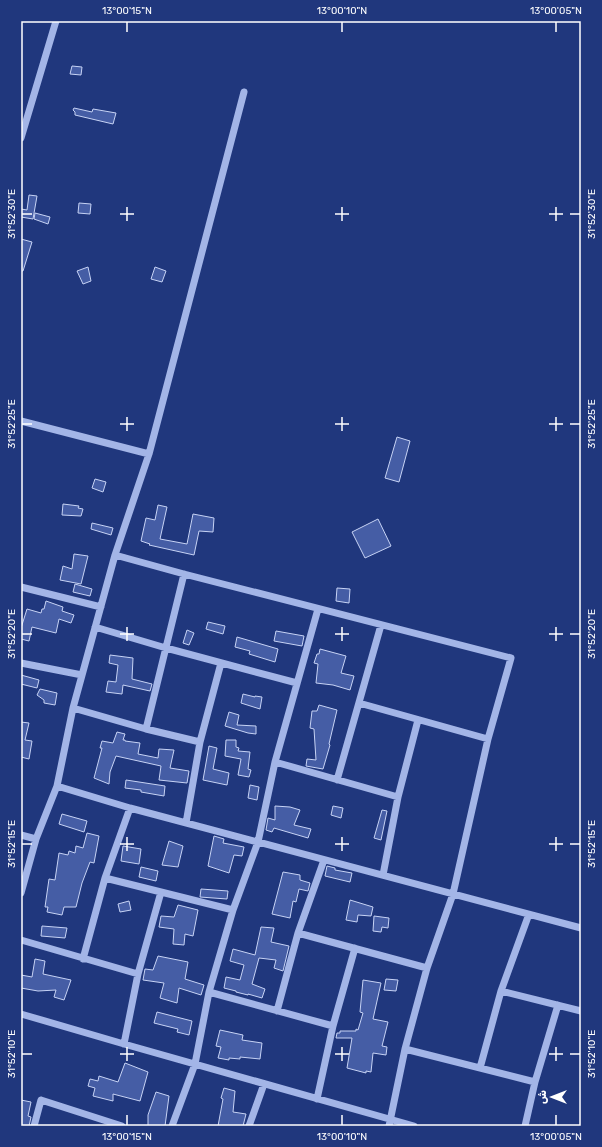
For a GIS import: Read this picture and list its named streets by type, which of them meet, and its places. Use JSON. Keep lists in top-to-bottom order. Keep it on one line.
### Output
{"north":"left","coordinates":["13°00'15\"N","13°00'10\"N","13°00'05\"N","31°52'30\"E","31°52'25\"E","31°52'20\"E","31°52'15\"E","31°52'10\"E"]}
